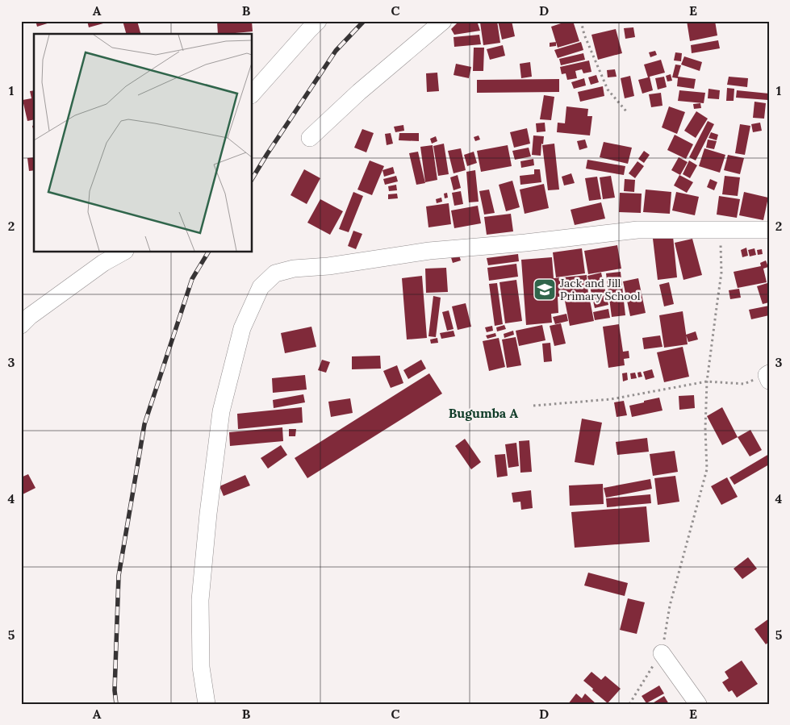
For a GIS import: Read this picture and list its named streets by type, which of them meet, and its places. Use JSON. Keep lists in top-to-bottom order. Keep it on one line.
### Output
{"districts":["Bugumba A"],"places":{"school or university":["Jack and Jill Primary School"]},"grid":{"columns":["A","B","C","D","E"],"rows":["1","2","3","4","5"]}}
